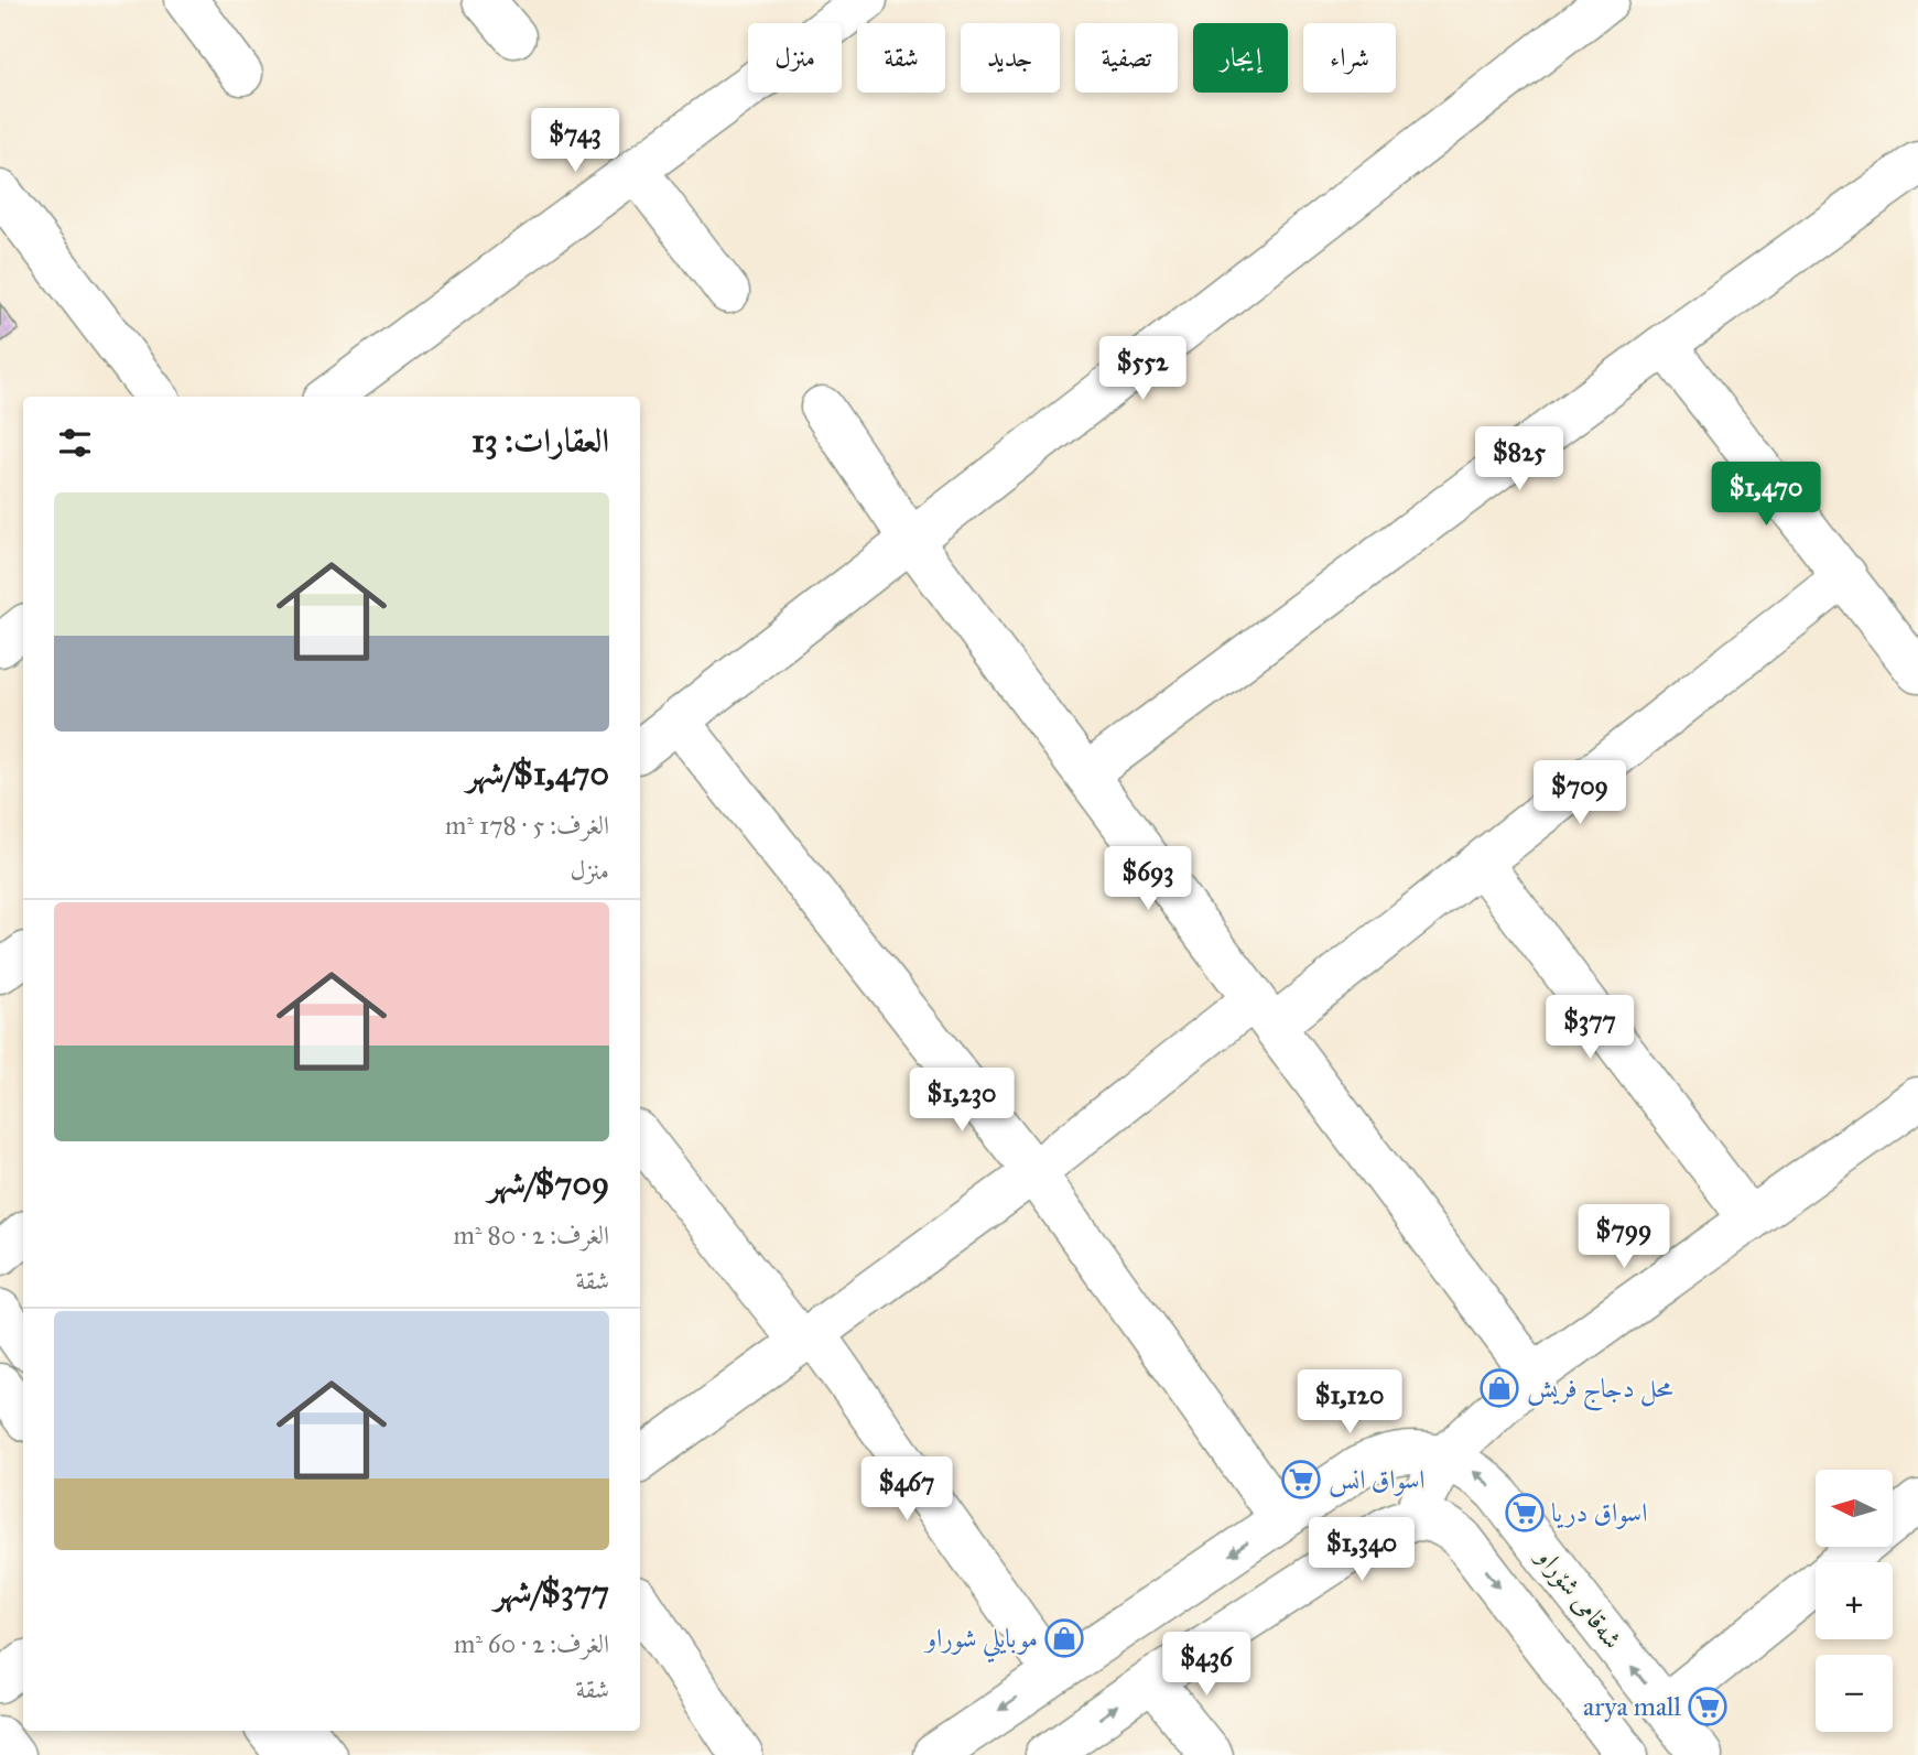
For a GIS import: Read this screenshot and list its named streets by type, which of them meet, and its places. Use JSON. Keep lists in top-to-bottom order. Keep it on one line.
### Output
{"streets":{"street":["شەقامی شۆراو"]},"places":{"shop":["محل دجاج فريش","موبايلي شوراو"],"supermarket":["اسواق انس","اسواق دريا","arya mall"]},"north":"left","page":{"chip":["شراء","إيجار","تصفية","جديد","شقة","منزل"],"price":["$743","$552","$825","$1,470","$709","$693","$377","$1,230","$799","$1,120","$467","$1,340","$436"],"heading":"العقارات: 13","list":[{"name":"$1,470/شهر","note":"الغرف: 5 · 178 m² · منزل"},{"name":"$709/شهر","note":"الغرف: 2 · 80 m² · شقة"},{"name":"$377/شهر","note":"الغرف: 2 · 60 m² · شقة"}],"map_buttons":["+","−"]}}
